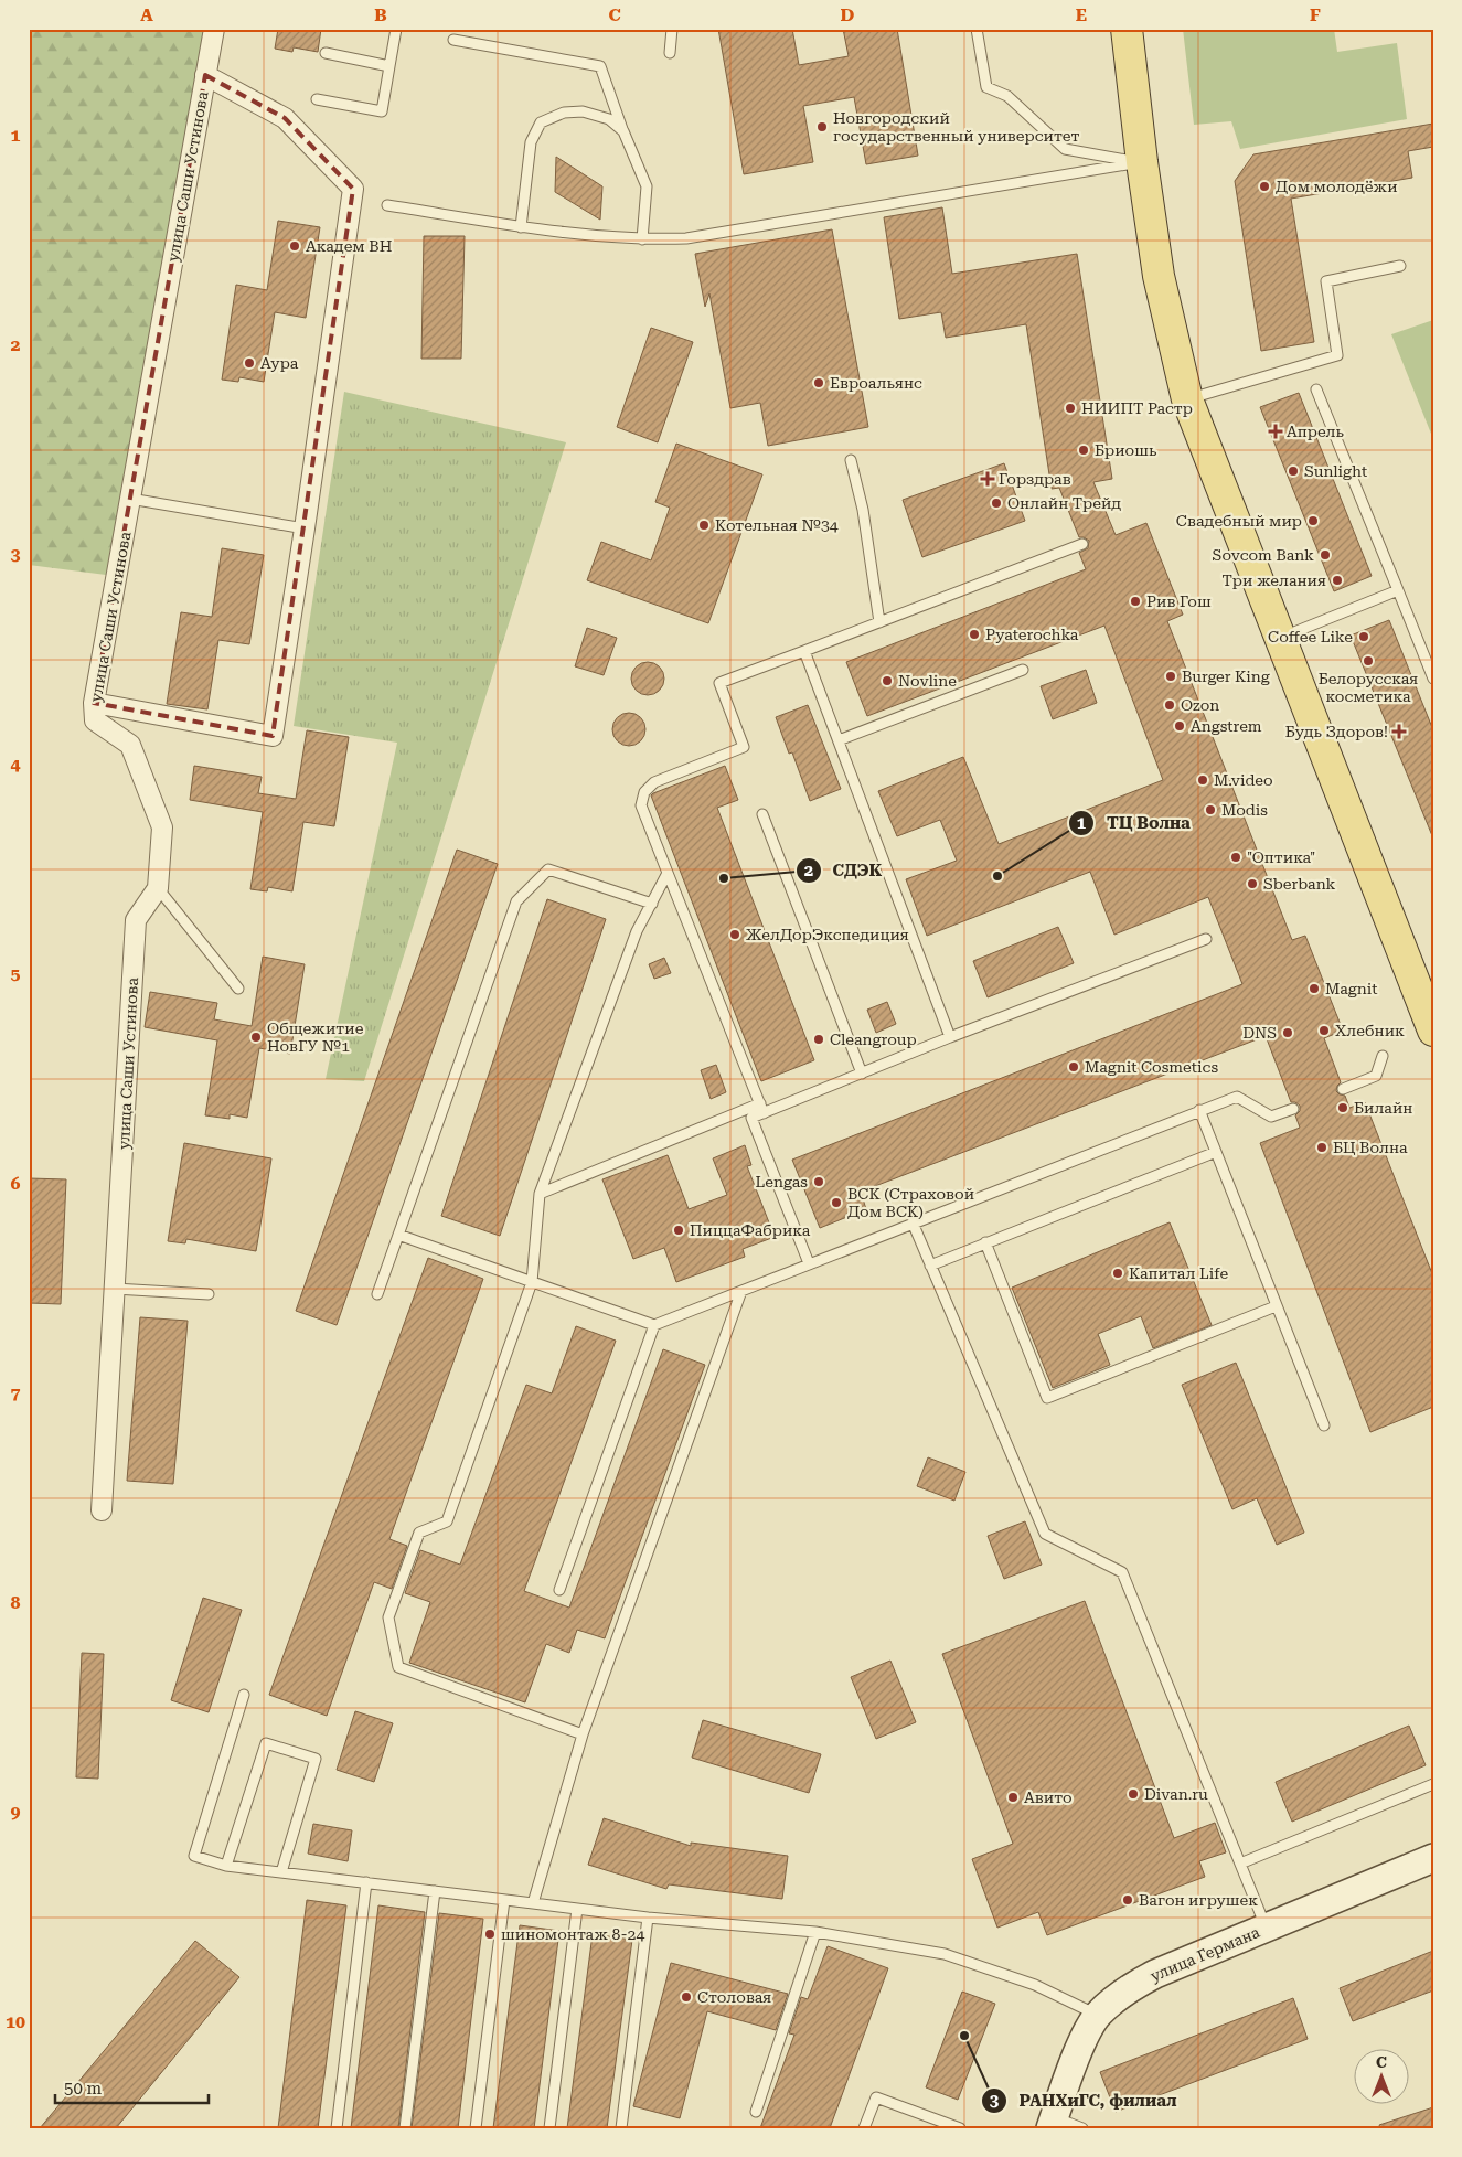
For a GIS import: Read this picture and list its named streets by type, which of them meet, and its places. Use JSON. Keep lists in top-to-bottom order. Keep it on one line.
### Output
{"streets":{"main road":["улица Германа"],"street":["улица Саши Устинова"]},"places":{"other":["Новгородский государственный университет","Дом молодёжи","Академ ВН","Аура","Евроальянс","НИИПТ Растр","Бриошь","Sunlight","Онлайн Трейд","Свадебный мир","Котельная №34","Sovcom Bank","Три желания","Рив Гош","Pyaterochka","Coffee Like","Белорусская косметика","Burger King","Novline","Ozon","Angstrem","M.video","Modis","\"Оптика\"","ТЦ Волна","СДЭК","Sberbank","ЖелДорЭкспедиция","Magnit","Хлебник","DNS","Общежитие НовГУ №1","Cleangroup","Magnit Cosmetics","Билайн","БЦ Волна","Lengas","ВСК (Страховой Дом ВСК)","ПиццаФабрика","Капитал Life","Divan.ru","Авито","Вагон игрушек","шиномонтаж 8-24","Столовая","РАНХиГС, филиал"],"health":["Апрель","Горздрав","Будь Здоров!"]},"scale_bar":"50 m","north":"top","grid":{"columns":["A","B","C","D","E","F"],"rows":["1","2","3","4","5","6","7","8","9","10"]}}
